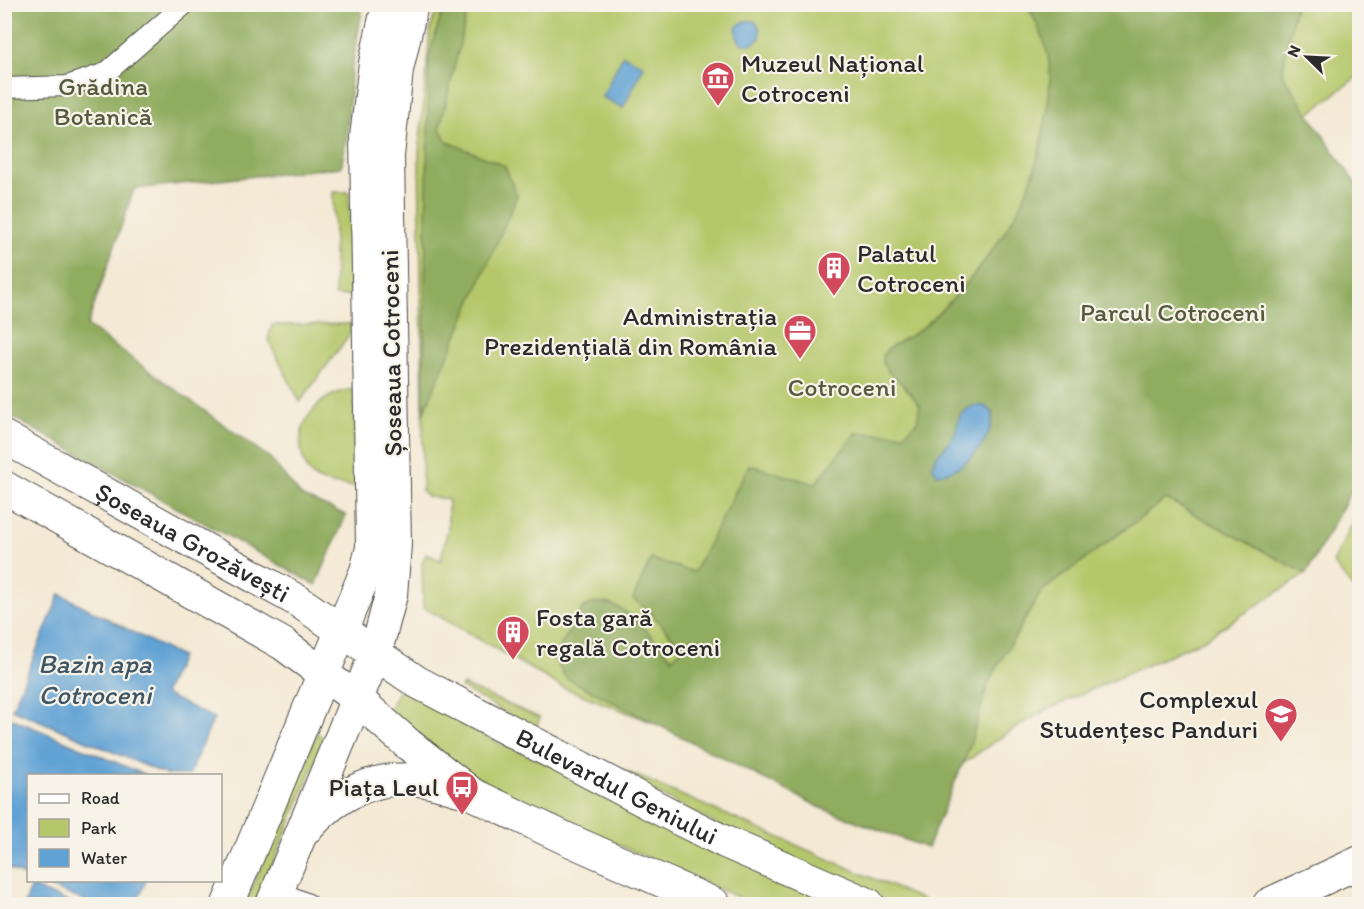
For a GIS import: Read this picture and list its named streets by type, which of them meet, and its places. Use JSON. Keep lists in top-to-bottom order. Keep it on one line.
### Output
{"streets":{"main road":["Șoseaua Cotroceni","Șoseaua Grozăvești","Bulevardul Geniului"]},"crossings":[["Șoseaua Cotroceni","Șoseaua Grozăvești"],["Șoseaua Cotroceni","Bulevardul Geniului"],["Șoseaua Grozăvești","Bulevardul Geniului"]],"water":["Bazin apa Cotroceni"],"parks":["Grădina Botanică","Parcul Cotroceni","Cotroceni"],"places":{"museum":["Muzeul Național Cotroceni"],"building":["Palatul Cotroceni","Fosta gară regală Cotroceni"],"office":["Administrația Prezidențială din România"],"school or university":["Complexul Studențesc Panduri"],"bus stop":["Piața Leul"]},"legend":["Road","Park","Water"],"north":"top left"}
